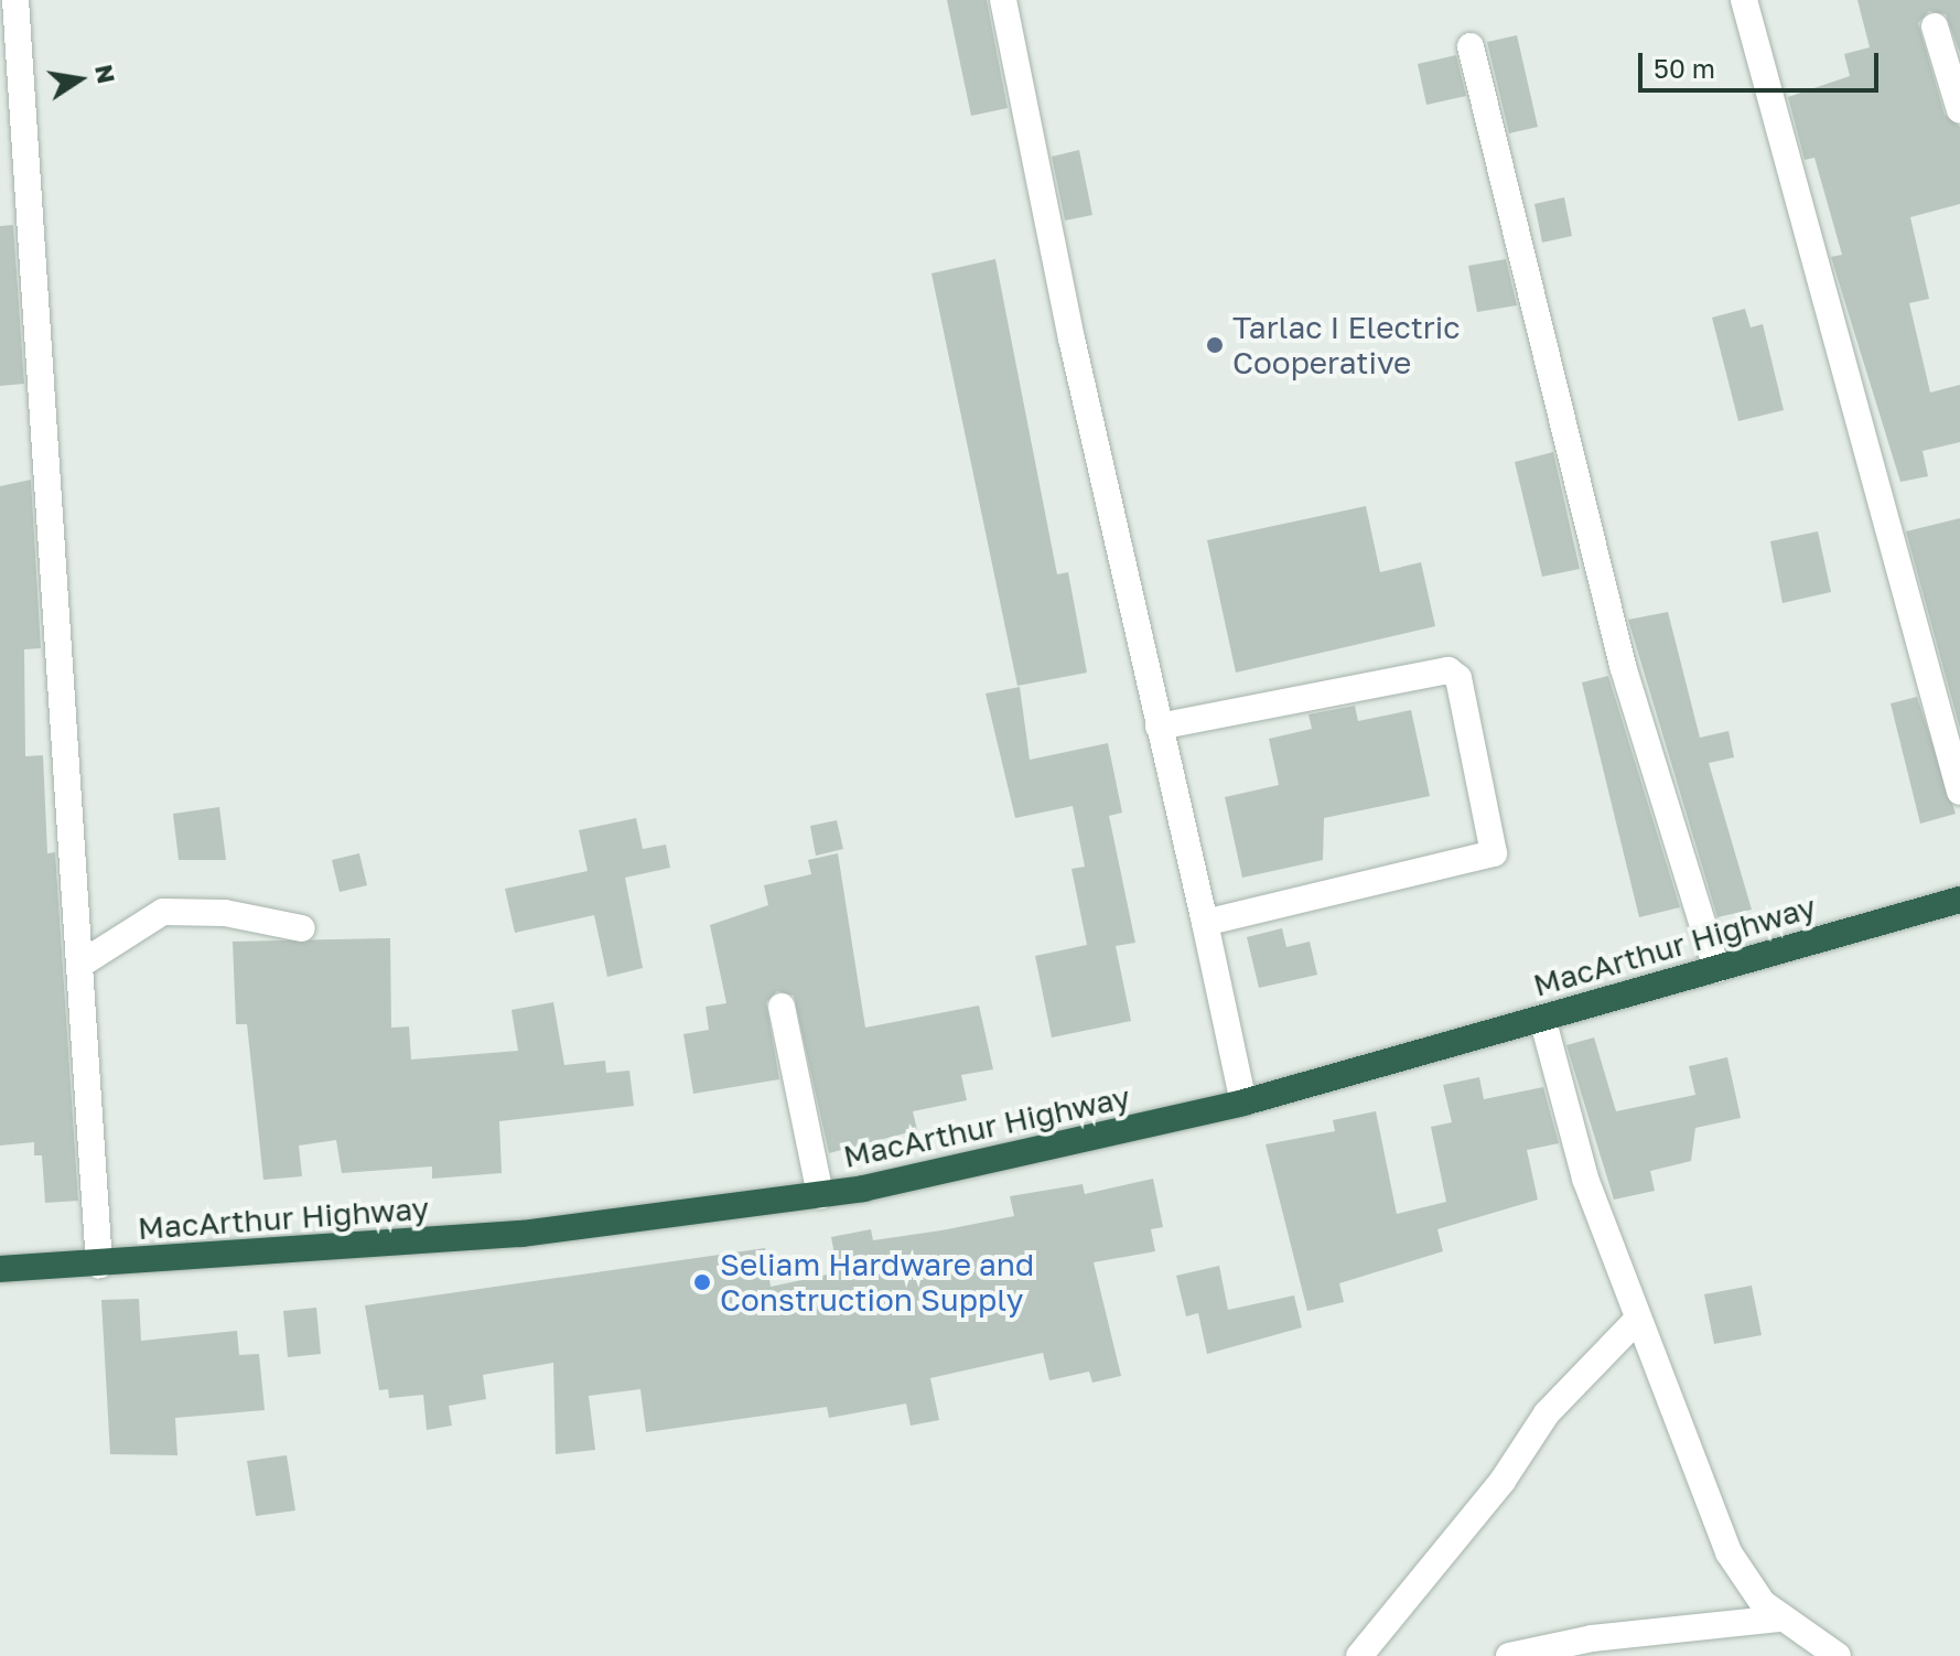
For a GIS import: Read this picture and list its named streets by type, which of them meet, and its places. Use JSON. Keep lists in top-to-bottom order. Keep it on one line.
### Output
{"streets":{"highway":["MacArthur Highway"]},"places":["Tarlac I Electric Cooperative","Seliam Hardware and Construction Supply"],"scale_bar":"50 m","north":"right"}
